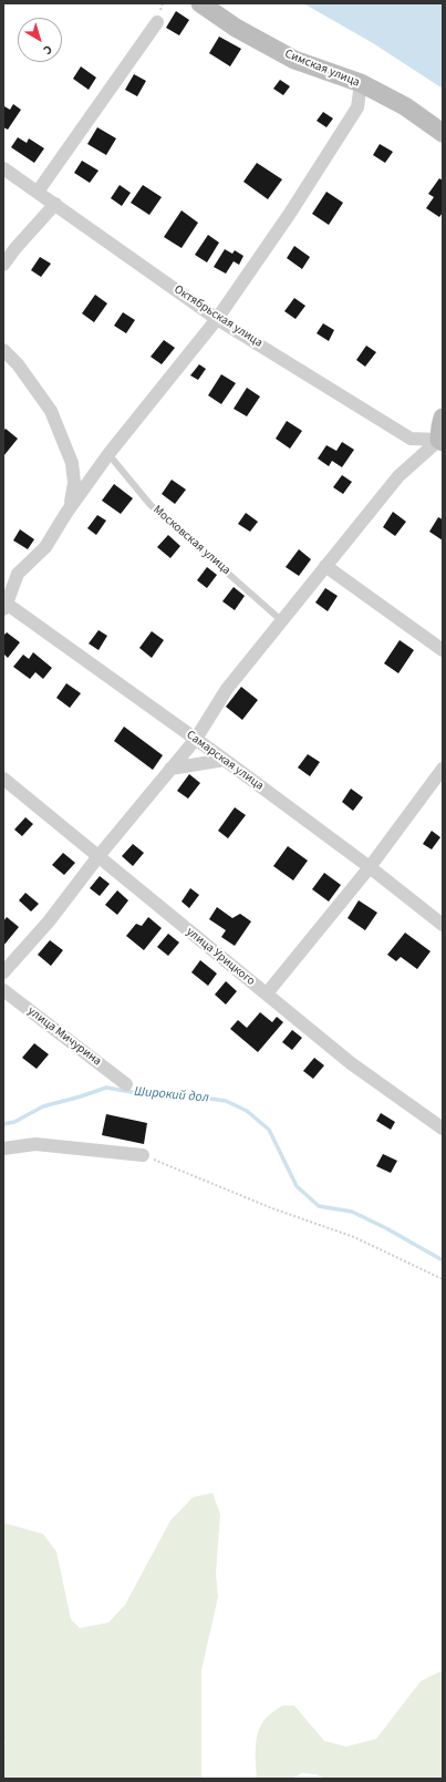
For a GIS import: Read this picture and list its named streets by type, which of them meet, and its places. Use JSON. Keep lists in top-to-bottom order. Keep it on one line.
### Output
{"streets":{"main road":["Симская улица"],"street":["Октябрьская улица","Самарская улица","улица Урицкого","улица Мичурина"],"lane":["Московская улица"]},"water":["Широкий дол"],"north":"bottom right"}
